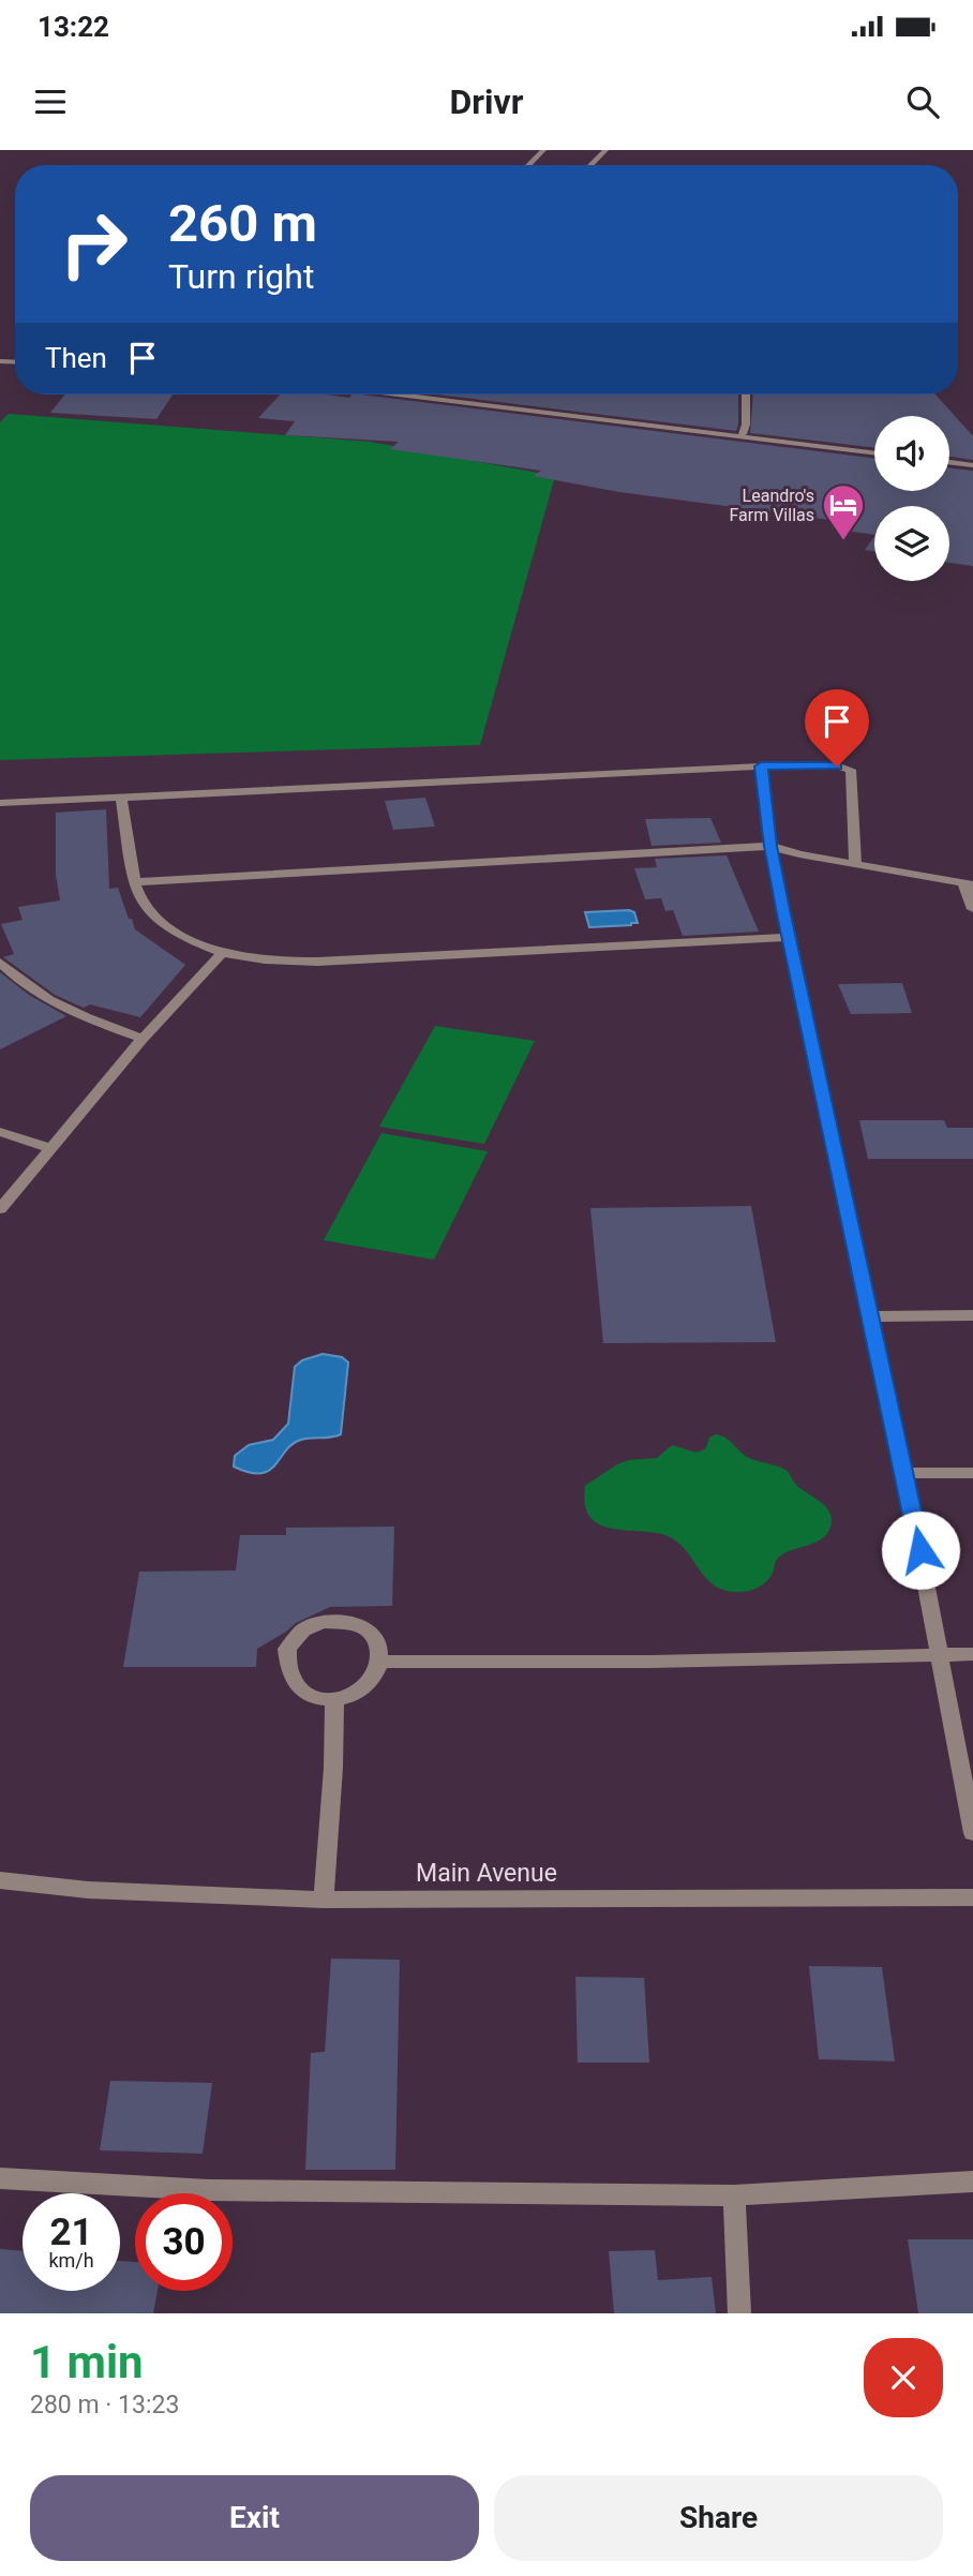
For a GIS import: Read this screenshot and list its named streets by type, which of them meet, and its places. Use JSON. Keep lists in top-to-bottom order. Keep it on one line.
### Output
{"streets":{"street":["Main Avenue"]},"places":{"hotel":["Leandro's Farm Villas"]},"page":{"status":"13:22","header":"Drivr","turn":["260 m","Turn right"],"then":"Then","speed":"21 km/h","limit":"30","heading":["1 min","280 m · 13:23"],"buttons":["Exit","Share"]}}
